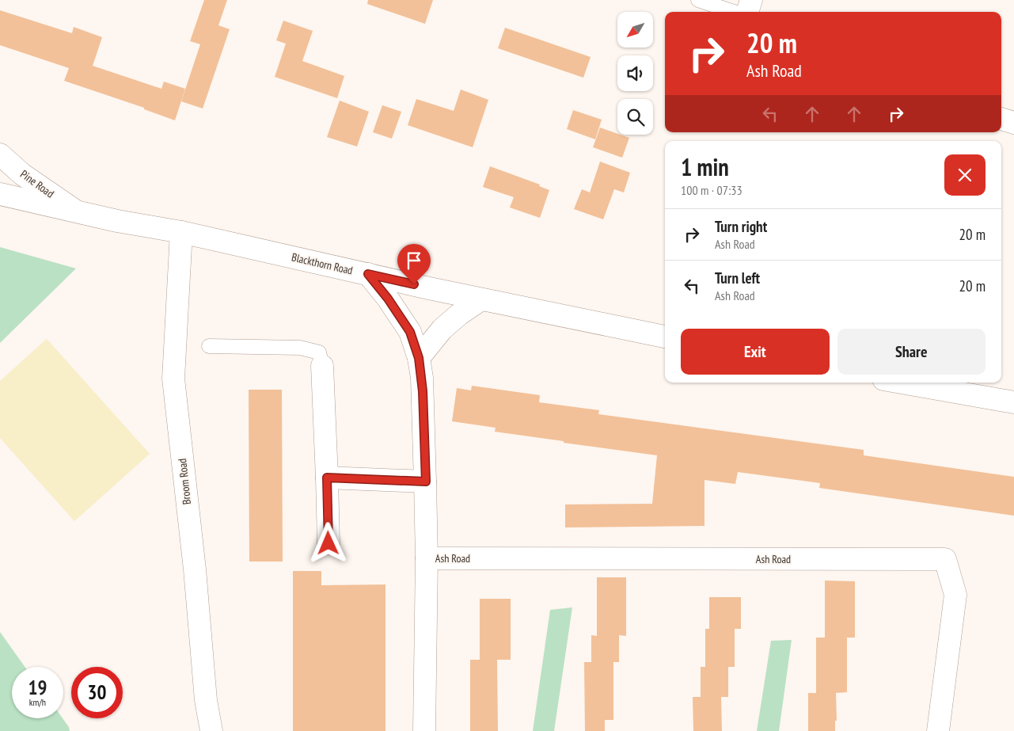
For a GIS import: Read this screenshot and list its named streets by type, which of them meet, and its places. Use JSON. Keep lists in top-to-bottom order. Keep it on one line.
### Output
{"streets":{"street":["Pine Road","Blackthorn Road","Broom Road","Ash Road"]},"crossings":[["Pine Road","Blackthorn Road"],["Blackthorn Road","Broom Road"],["Blackthorn Road","Ash Road"]],"north":"bottom left","page":{"turn":["20 m","Ash Road"],"heading":["1 min","100 m · 07:33"],"list":[{"name":"Turn right","note":"Ash Road","value":"20 m"},{"name":"Turn left","note":"Ash Road","value":"20 m"}],"buttons":["Exit","Share"],"speed":"19 km/h","limit":"30"}}
